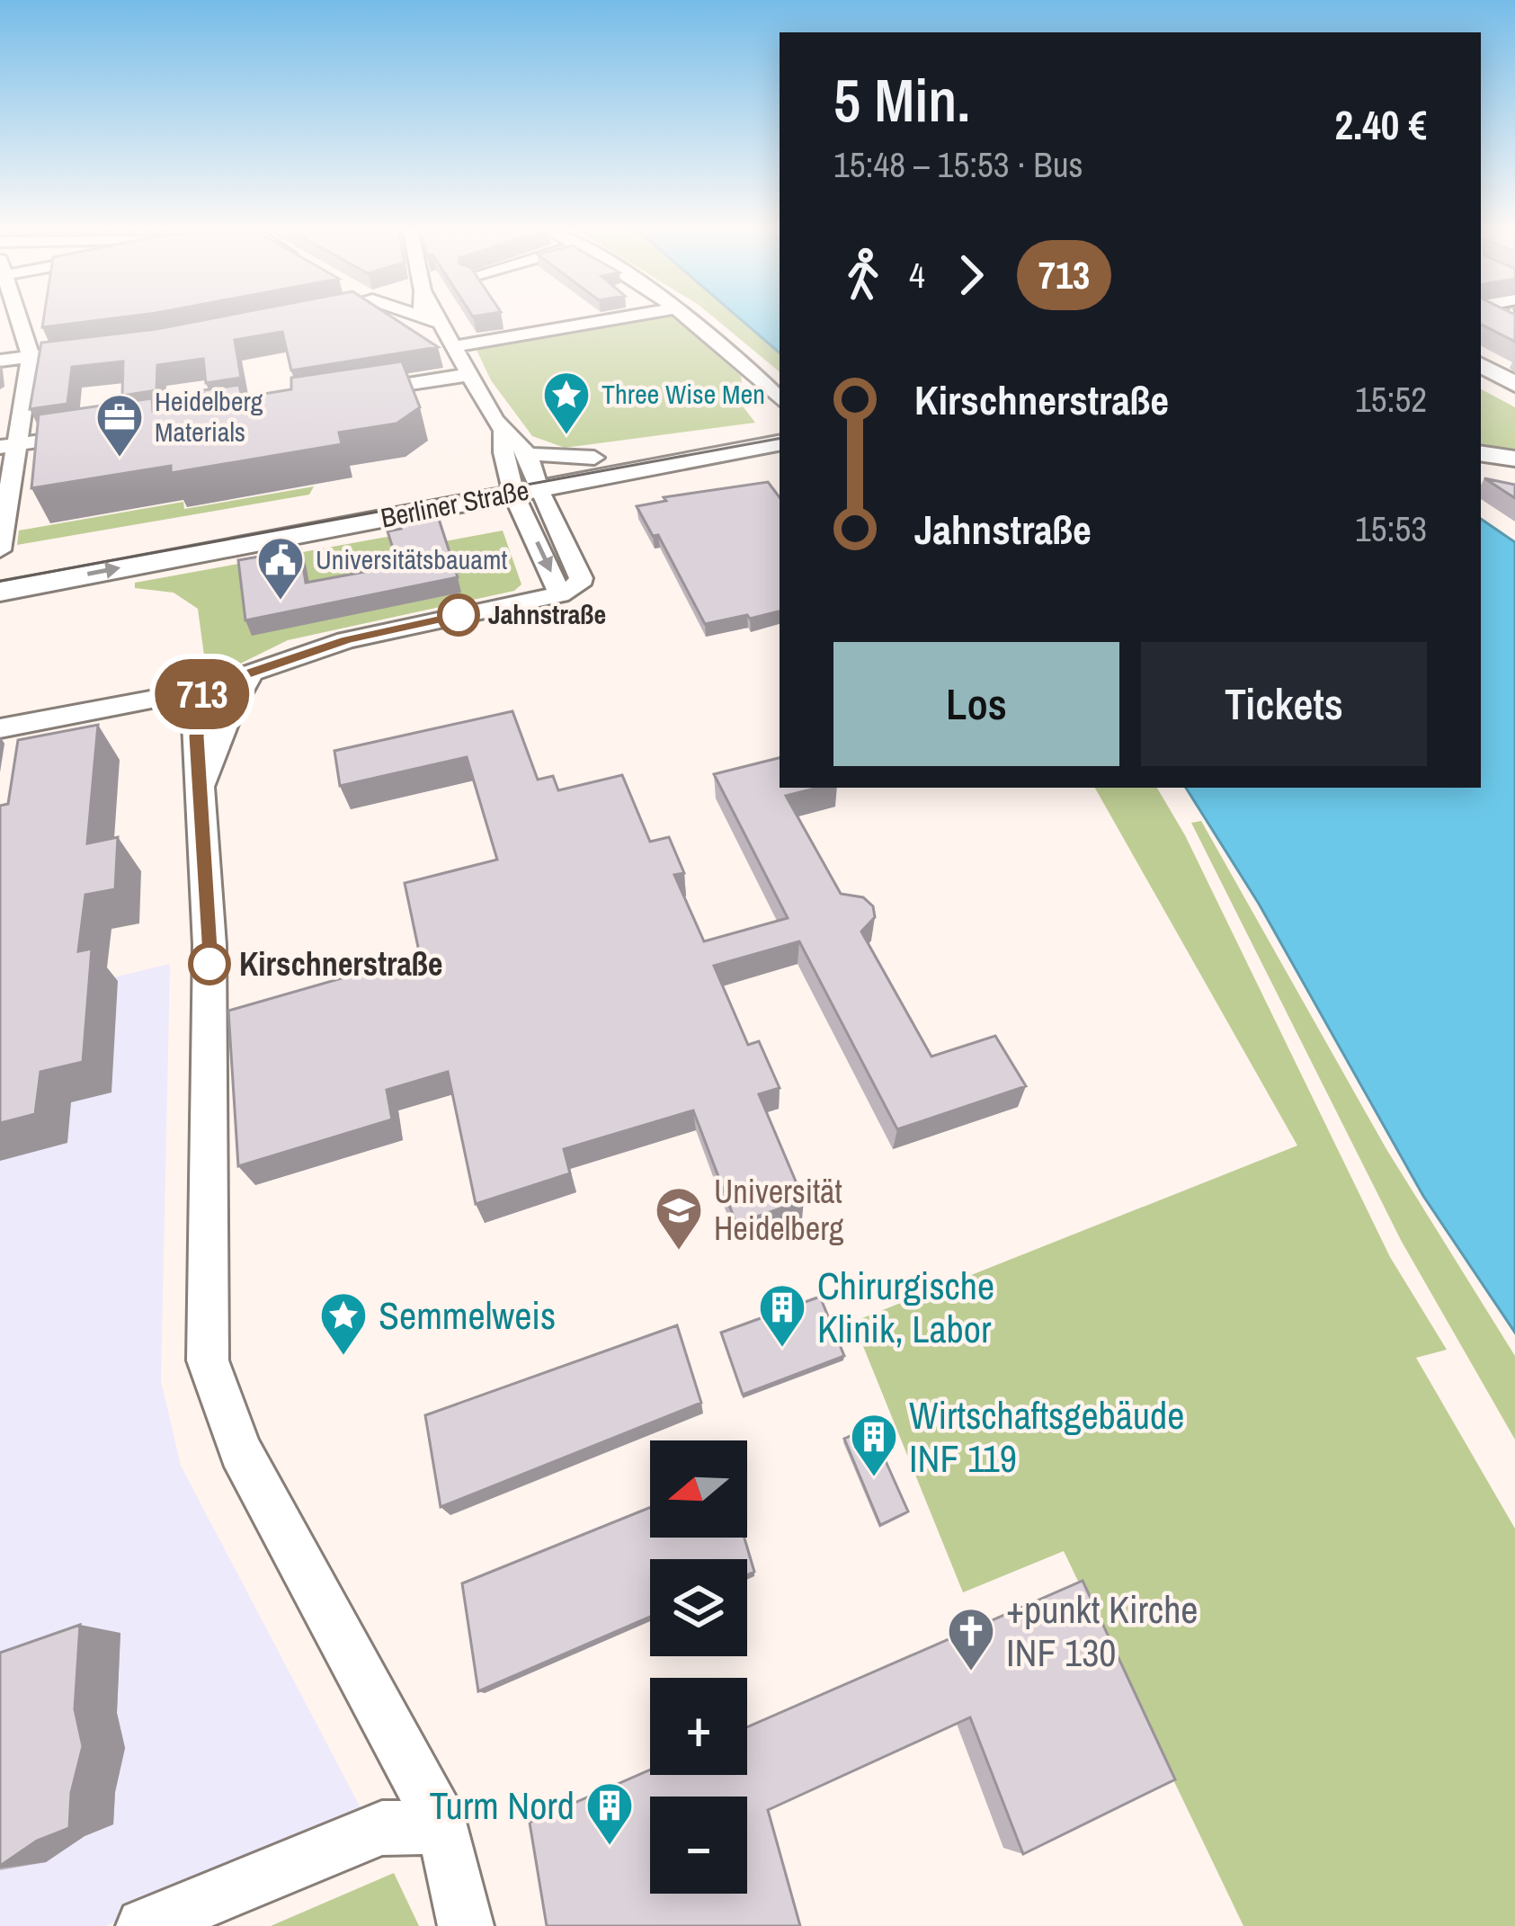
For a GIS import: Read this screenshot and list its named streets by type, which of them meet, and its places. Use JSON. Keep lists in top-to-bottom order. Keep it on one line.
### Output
{"streets":{"main road":["Berliner Straße"]},"places":{"place":["Three Wise Men","Semmelweis"],"office":["Heidelberg Materials"],"public building":["Universitätsbauamt"],"other":["Jahnstraße","Kirschnerstraße"],"school or university":["Universität Heidelberg"],"building":["Chirurgische Klinik, Labor","Wirtschaftsgebäude INF 119","Turm Nord"],"church":["+punkt Kirche INF 130"]},"lines":["bus line 713"],"north":"left","page":{"on_map":"713","heading":["5 Min.","15:48 – 15:53 · Bus","2.40 €"],"legs":["4","713"],"list":[{"name":"Kirschnerstraße","value":"15:52"},{"name":"Jahnstraße","value":"15:53"}],"buttons":["Los","Tickets"],"map_buttons":["+","−"]}}
